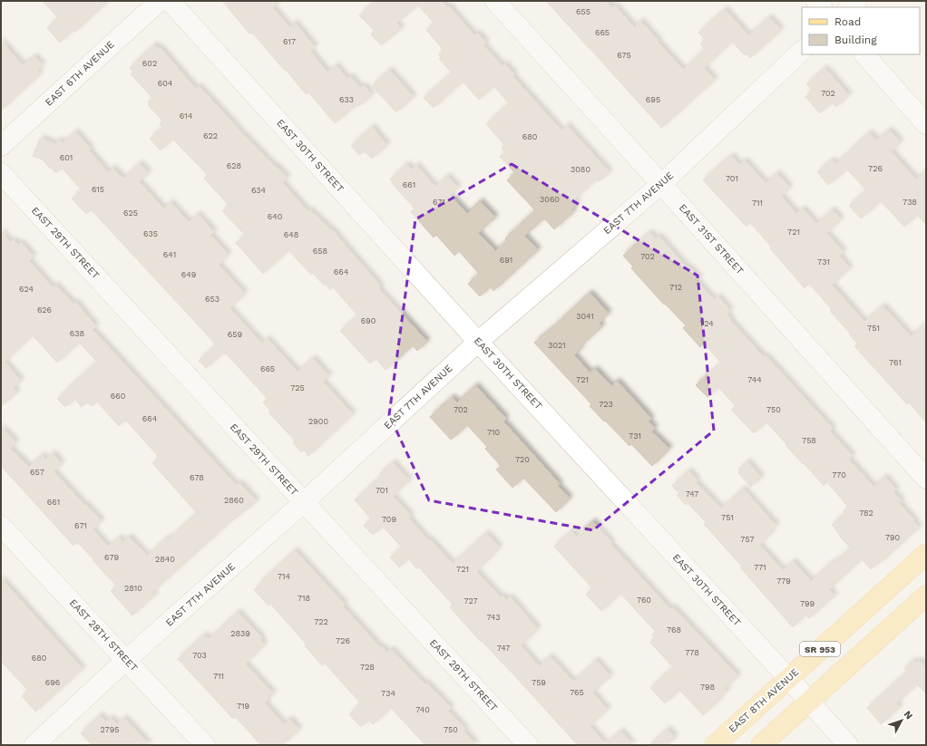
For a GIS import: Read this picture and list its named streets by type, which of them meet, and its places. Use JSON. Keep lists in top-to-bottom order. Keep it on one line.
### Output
{"streets":{"main road":["SR 953","EAST 8TH AVENUE"],"street":["EAST 6TH AVENUE","EAST 30TH STREET","EAST 7TH AVENUE","EAST 31ST STREET","EAST 29TH STREET","EAST 28TH STREET"]},"crossings":[["EAST 30TH STREET","EAST 7TH AVENUE"],["EAST 30TH STREET","SR 953"],["EAST 30TH STREET","EAST 8TH AVENUE"],["EAST 7TH AVENUE","EAST 31ST STREET"],["EAST 7TH AVENUE","EAST 29TH STREET"],["EAST 7TH AVENUE","EAST 28TH STREET"]],"house_numbers":["655","665","617","675","602","604","702","633","695","614","622","680","601","628","726","3080","701","661","615","634","3060","671","738","711","625","640","721","635","648","658","641","702","691","731","664","649","712","624","653","626","3041","690","724","751","638","659","3021","761","665","721","744","725","660","723","702","750","664","2900","710","731","758","720","657","770","678","701","747","2860","661","782","751","709","671","790","757","679","2840","771","721","714","779","2810","718","760","727","799","743","722","768","2839","726","747","778","703","680","728","711","696","759","798","765","734","719","740","2795","750"],"legend":["Road","Building"],"north":"top right"}
